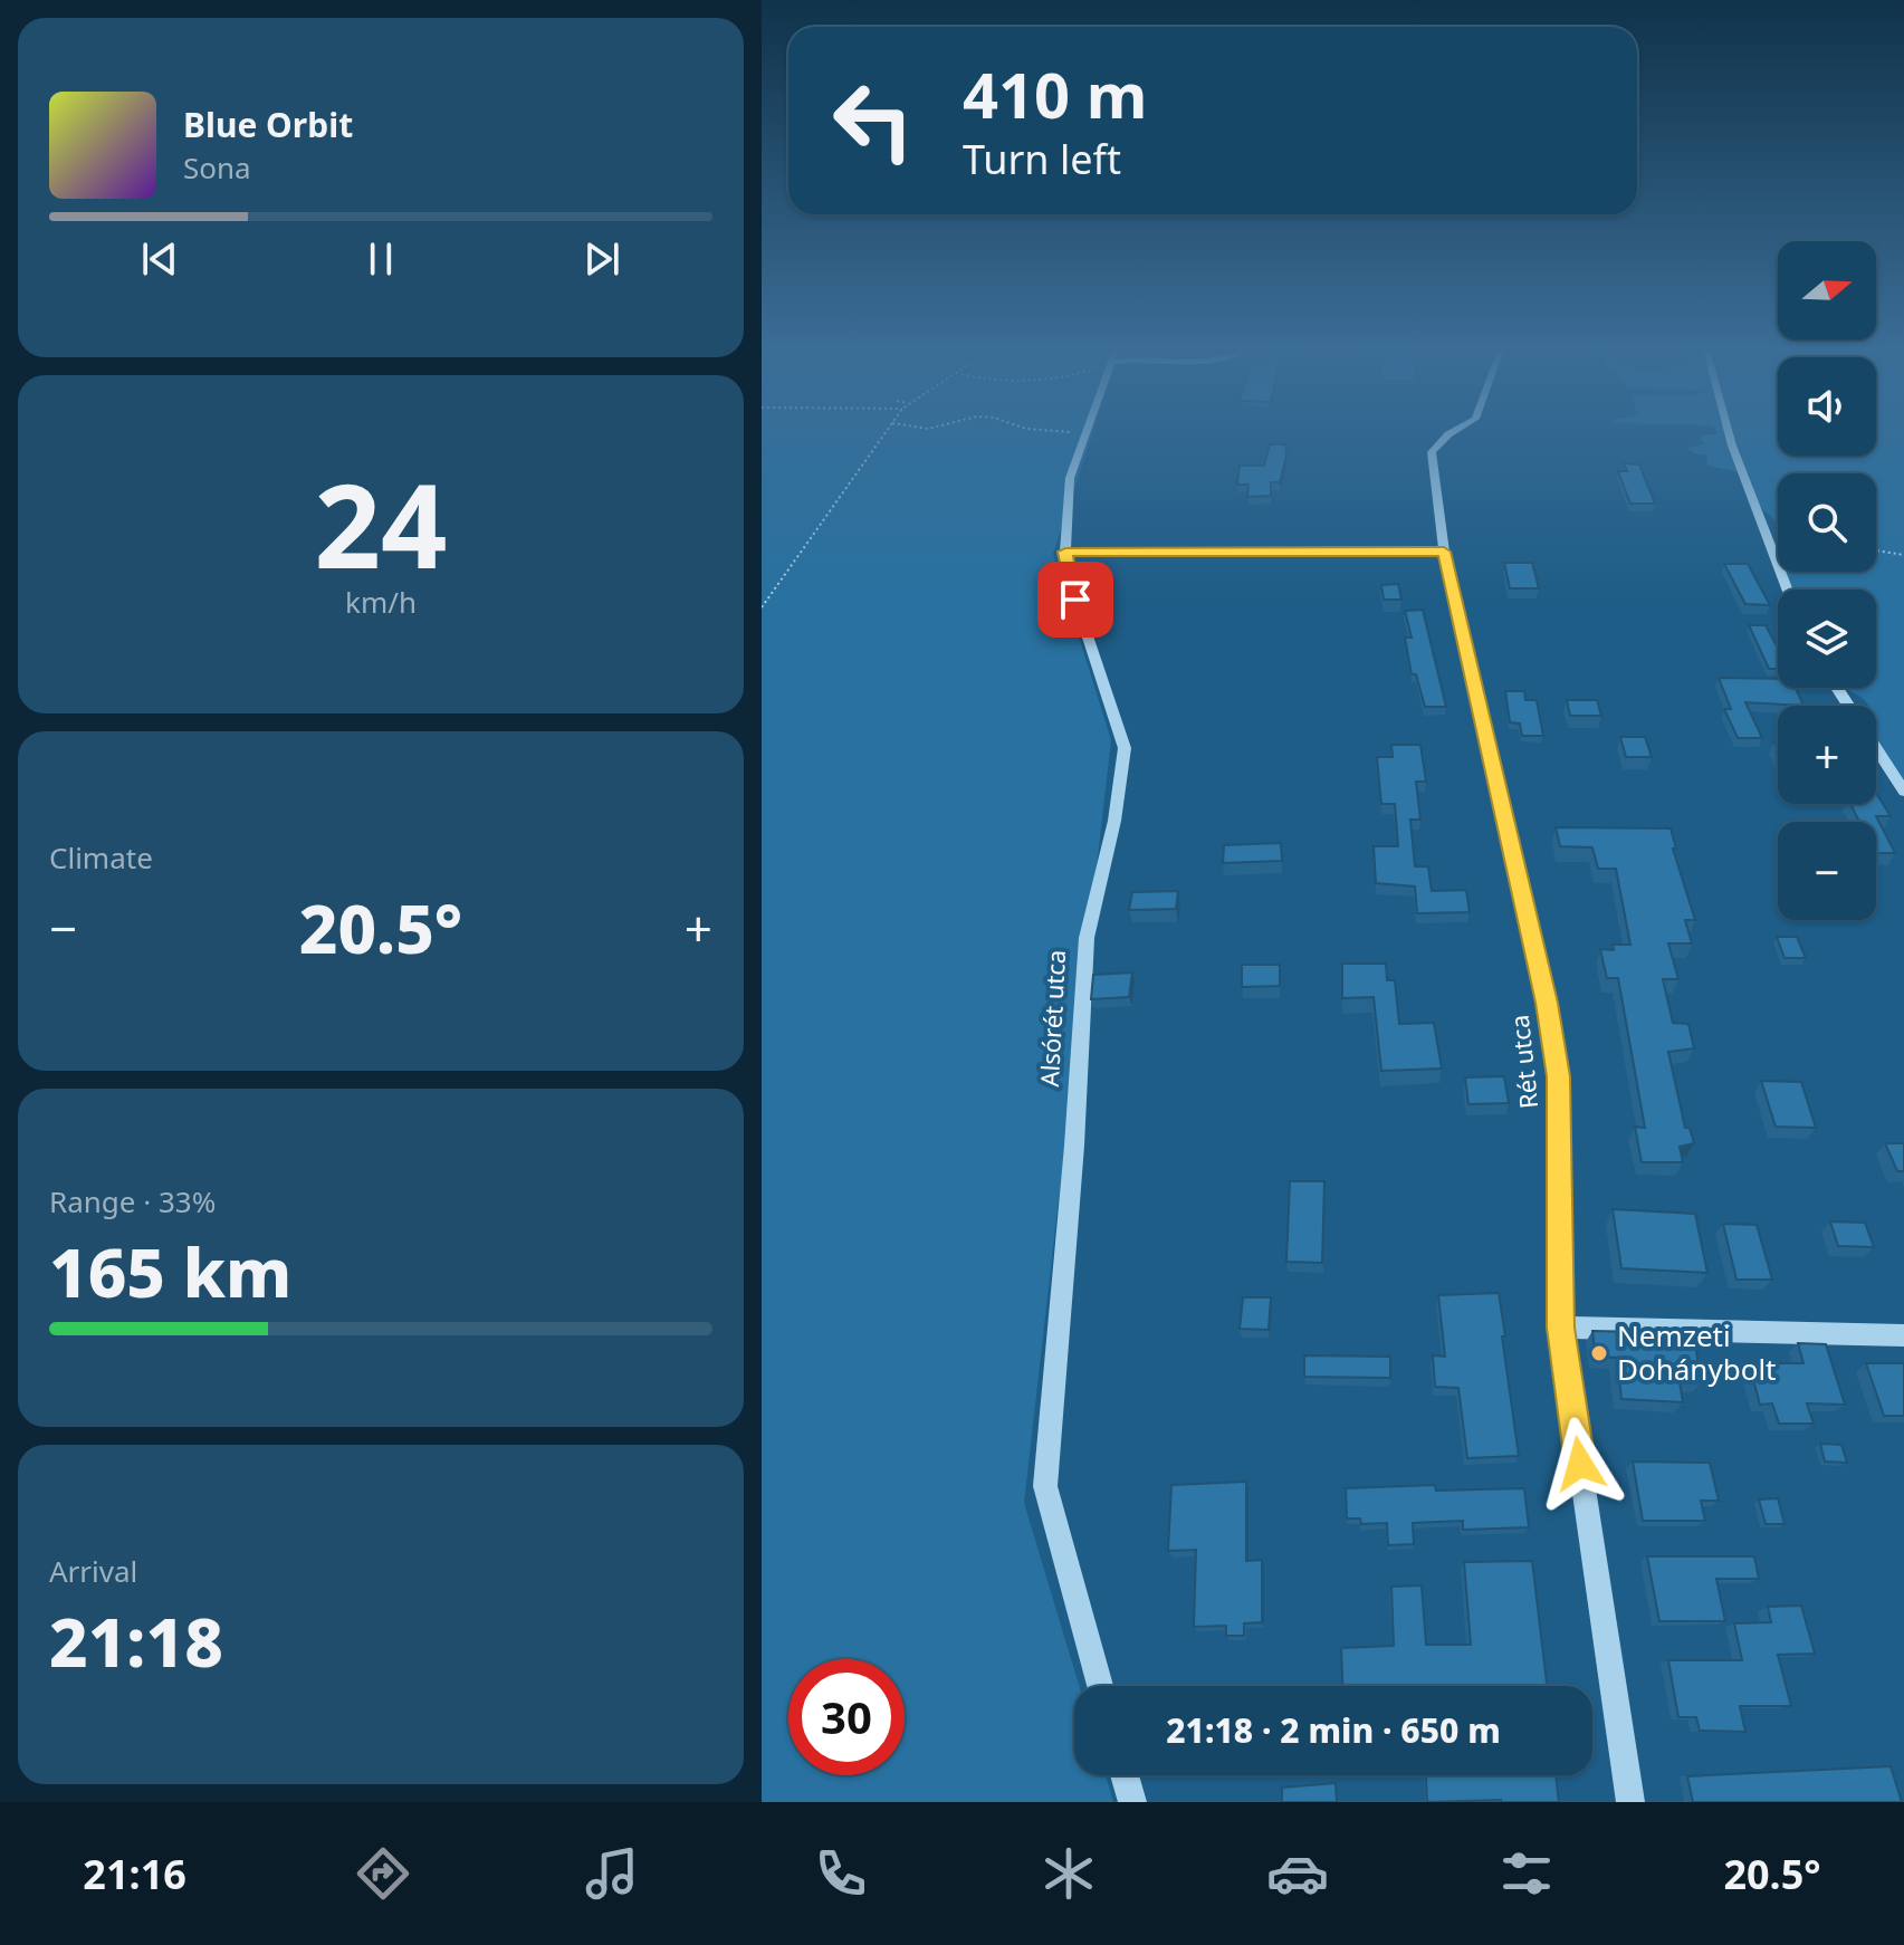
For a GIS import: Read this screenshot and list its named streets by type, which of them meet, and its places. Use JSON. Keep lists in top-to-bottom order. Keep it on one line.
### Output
{"streets":{"street":["Alsórét utca","Rét utca"]},"places":["Nemzeti Dohánybolt"],"north":"right","page":{"turn":["410 m","Turn left"],"song":["Blue Orbit","Sona"],"map_buttons":["+","−"],"tile":[["24","km/h"],"Climate",["Range · 33%","165 km"],["Arrival","21:18"]],"heat":["−","20.5°","+"],"limit":"30","trip":"21:18 · 2 min · 650 m","tabs":["21:16","20.5°"]}}
